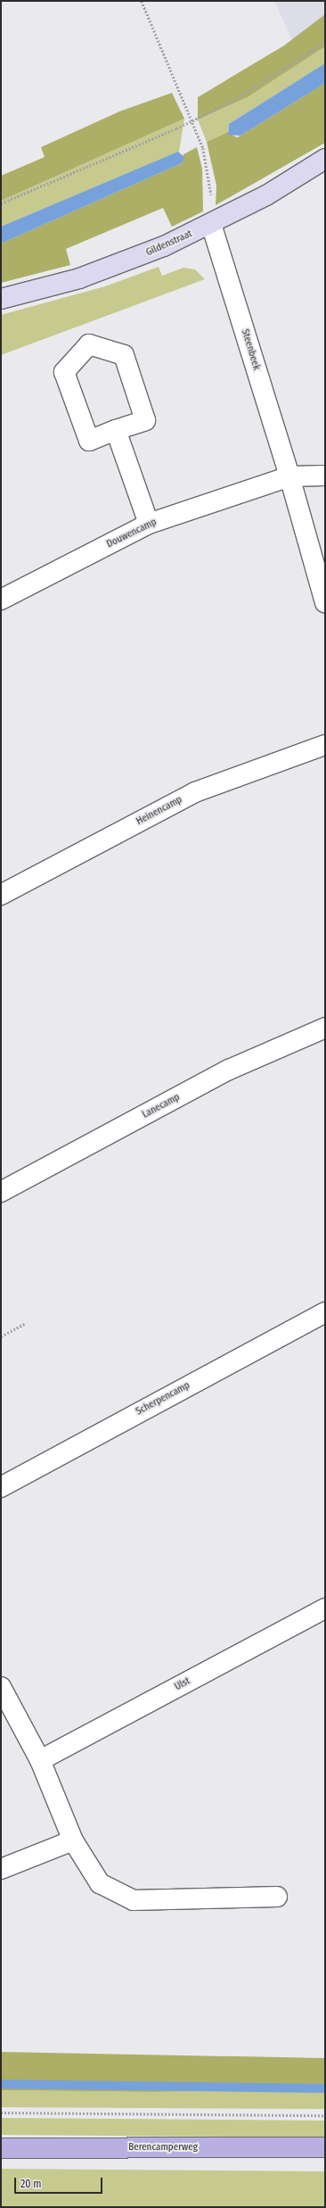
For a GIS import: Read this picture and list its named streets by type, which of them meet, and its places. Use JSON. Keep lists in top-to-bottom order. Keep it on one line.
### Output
{"streets":{"main road":["Berencamperweg"],"street":["Gildenstraat","Steenbeek","Douwencamp","Heinencamp","Lanecamp","Scherpencamp","Ulst"]},"crossings":[["Gildenstraat","Steenbeek"],["Steenbeek","Douwencamp"]],"scale_bar":"20 m"}
